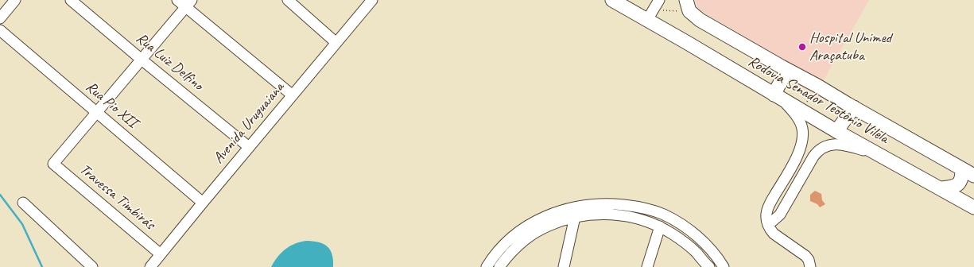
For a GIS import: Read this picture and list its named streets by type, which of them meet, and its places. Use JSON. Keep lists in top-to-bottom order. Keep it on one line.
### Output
{"streets":{"main road":["Rodovia Senador Teotônio Vilela"],"street":["Rua Luiz Delfino","Rua Pio XII","Avenida Uruguaiana","Travessa Timbirás"]},"crossings":[["Rua Luiz Delfino","Avenida Uruguaiana"],["Rua Pio XII","Avenida Uruguaiana"],["Rua Pio XII","Travessa Timbirás"],["Avenida Uruguaiana","Travessa Timbirás"]],"places":["Hospital Unimed Araçatuba"]}
